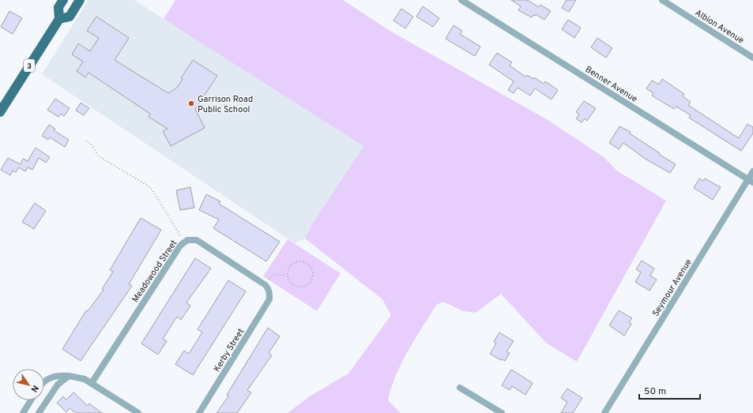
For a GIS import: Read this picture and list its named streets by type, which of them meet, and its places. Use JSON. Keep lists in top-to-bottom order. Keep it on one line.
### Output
{"streets":{"main road":["3"],"street":["Albion Avenue","Benner Avenue","Meadowood Street","Seymour Avenue","Kerby Street"]},"crossings":[["Benner Avenue","Seymour Avenue"],["Meadowood Street","Kerby Street"]],"places":["Garrison Road Public School"],"scale_bar":"50 m","north":"bottom right"}
